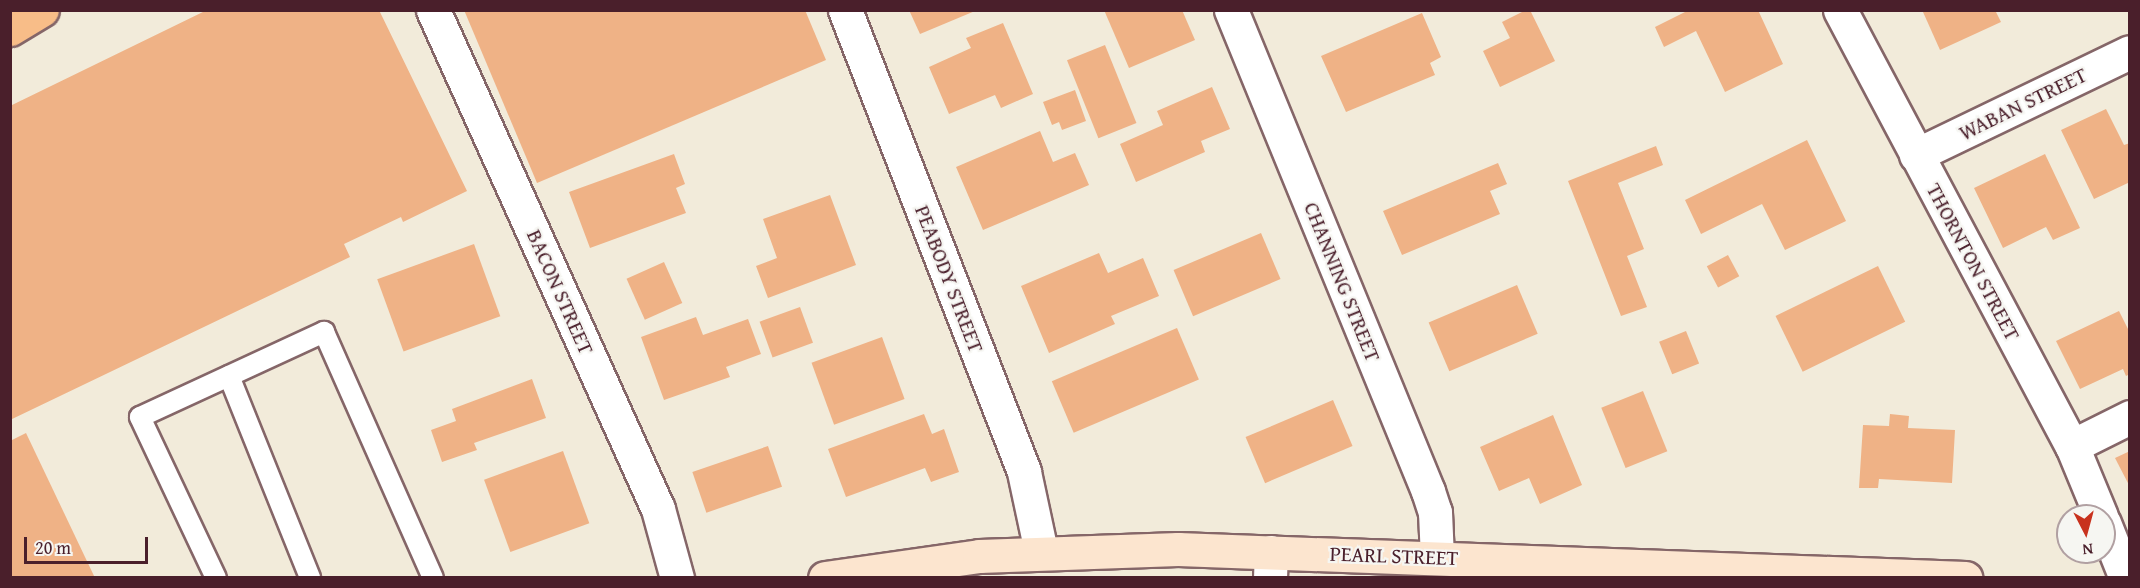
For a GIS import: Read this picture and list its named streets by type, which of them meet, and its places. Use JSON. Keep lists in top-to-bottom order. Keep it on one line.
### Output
{"streets":{"street":["WABAN STREET","THORNTON STREET","PEABODY STREET","CHANNING STREET","BACON STREET","PEARL STREET"]},"crossings":[["WABAN STREET","THORNTON STREET"],["PEABODY STREET","PEARL STREET"],["CHANNING STREET","PEARL STREET"]],"scale_bar":"20 m","north":"bottom"}
